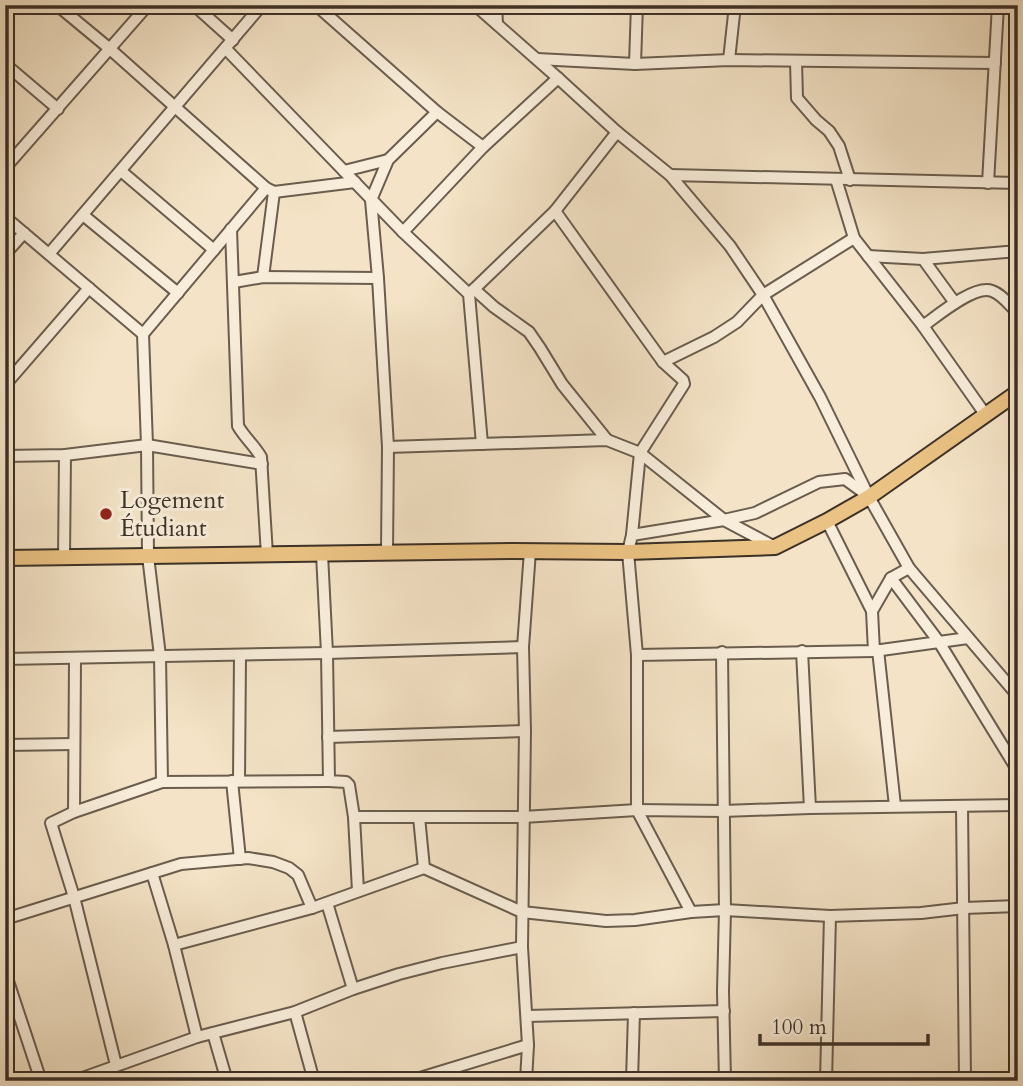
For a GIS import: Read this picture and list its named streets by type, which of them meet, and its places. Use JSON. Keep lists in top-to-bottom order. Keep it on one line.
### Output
{"places":["Logement Étudiant"],"scale_bar":"100 m"}
